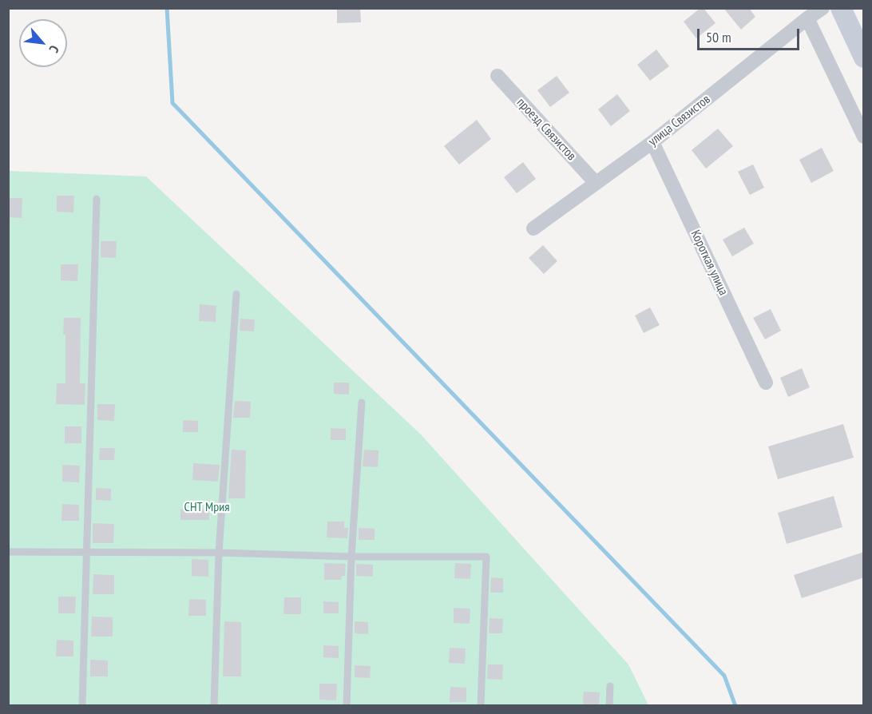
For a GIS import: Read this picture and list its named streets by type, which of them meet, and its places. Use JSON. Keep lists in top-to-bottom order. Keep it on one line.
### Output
{"streets":{"street":["улица Связистов","проезд Связистов","Короткая улица"]},"crossings":[["улица Связистов","проезд Связистов"],["улица Связистов","Короткая улица"]],"parks":["СНТ Мрия"],"scale_bar":"50 m","north":"bottom right"}
